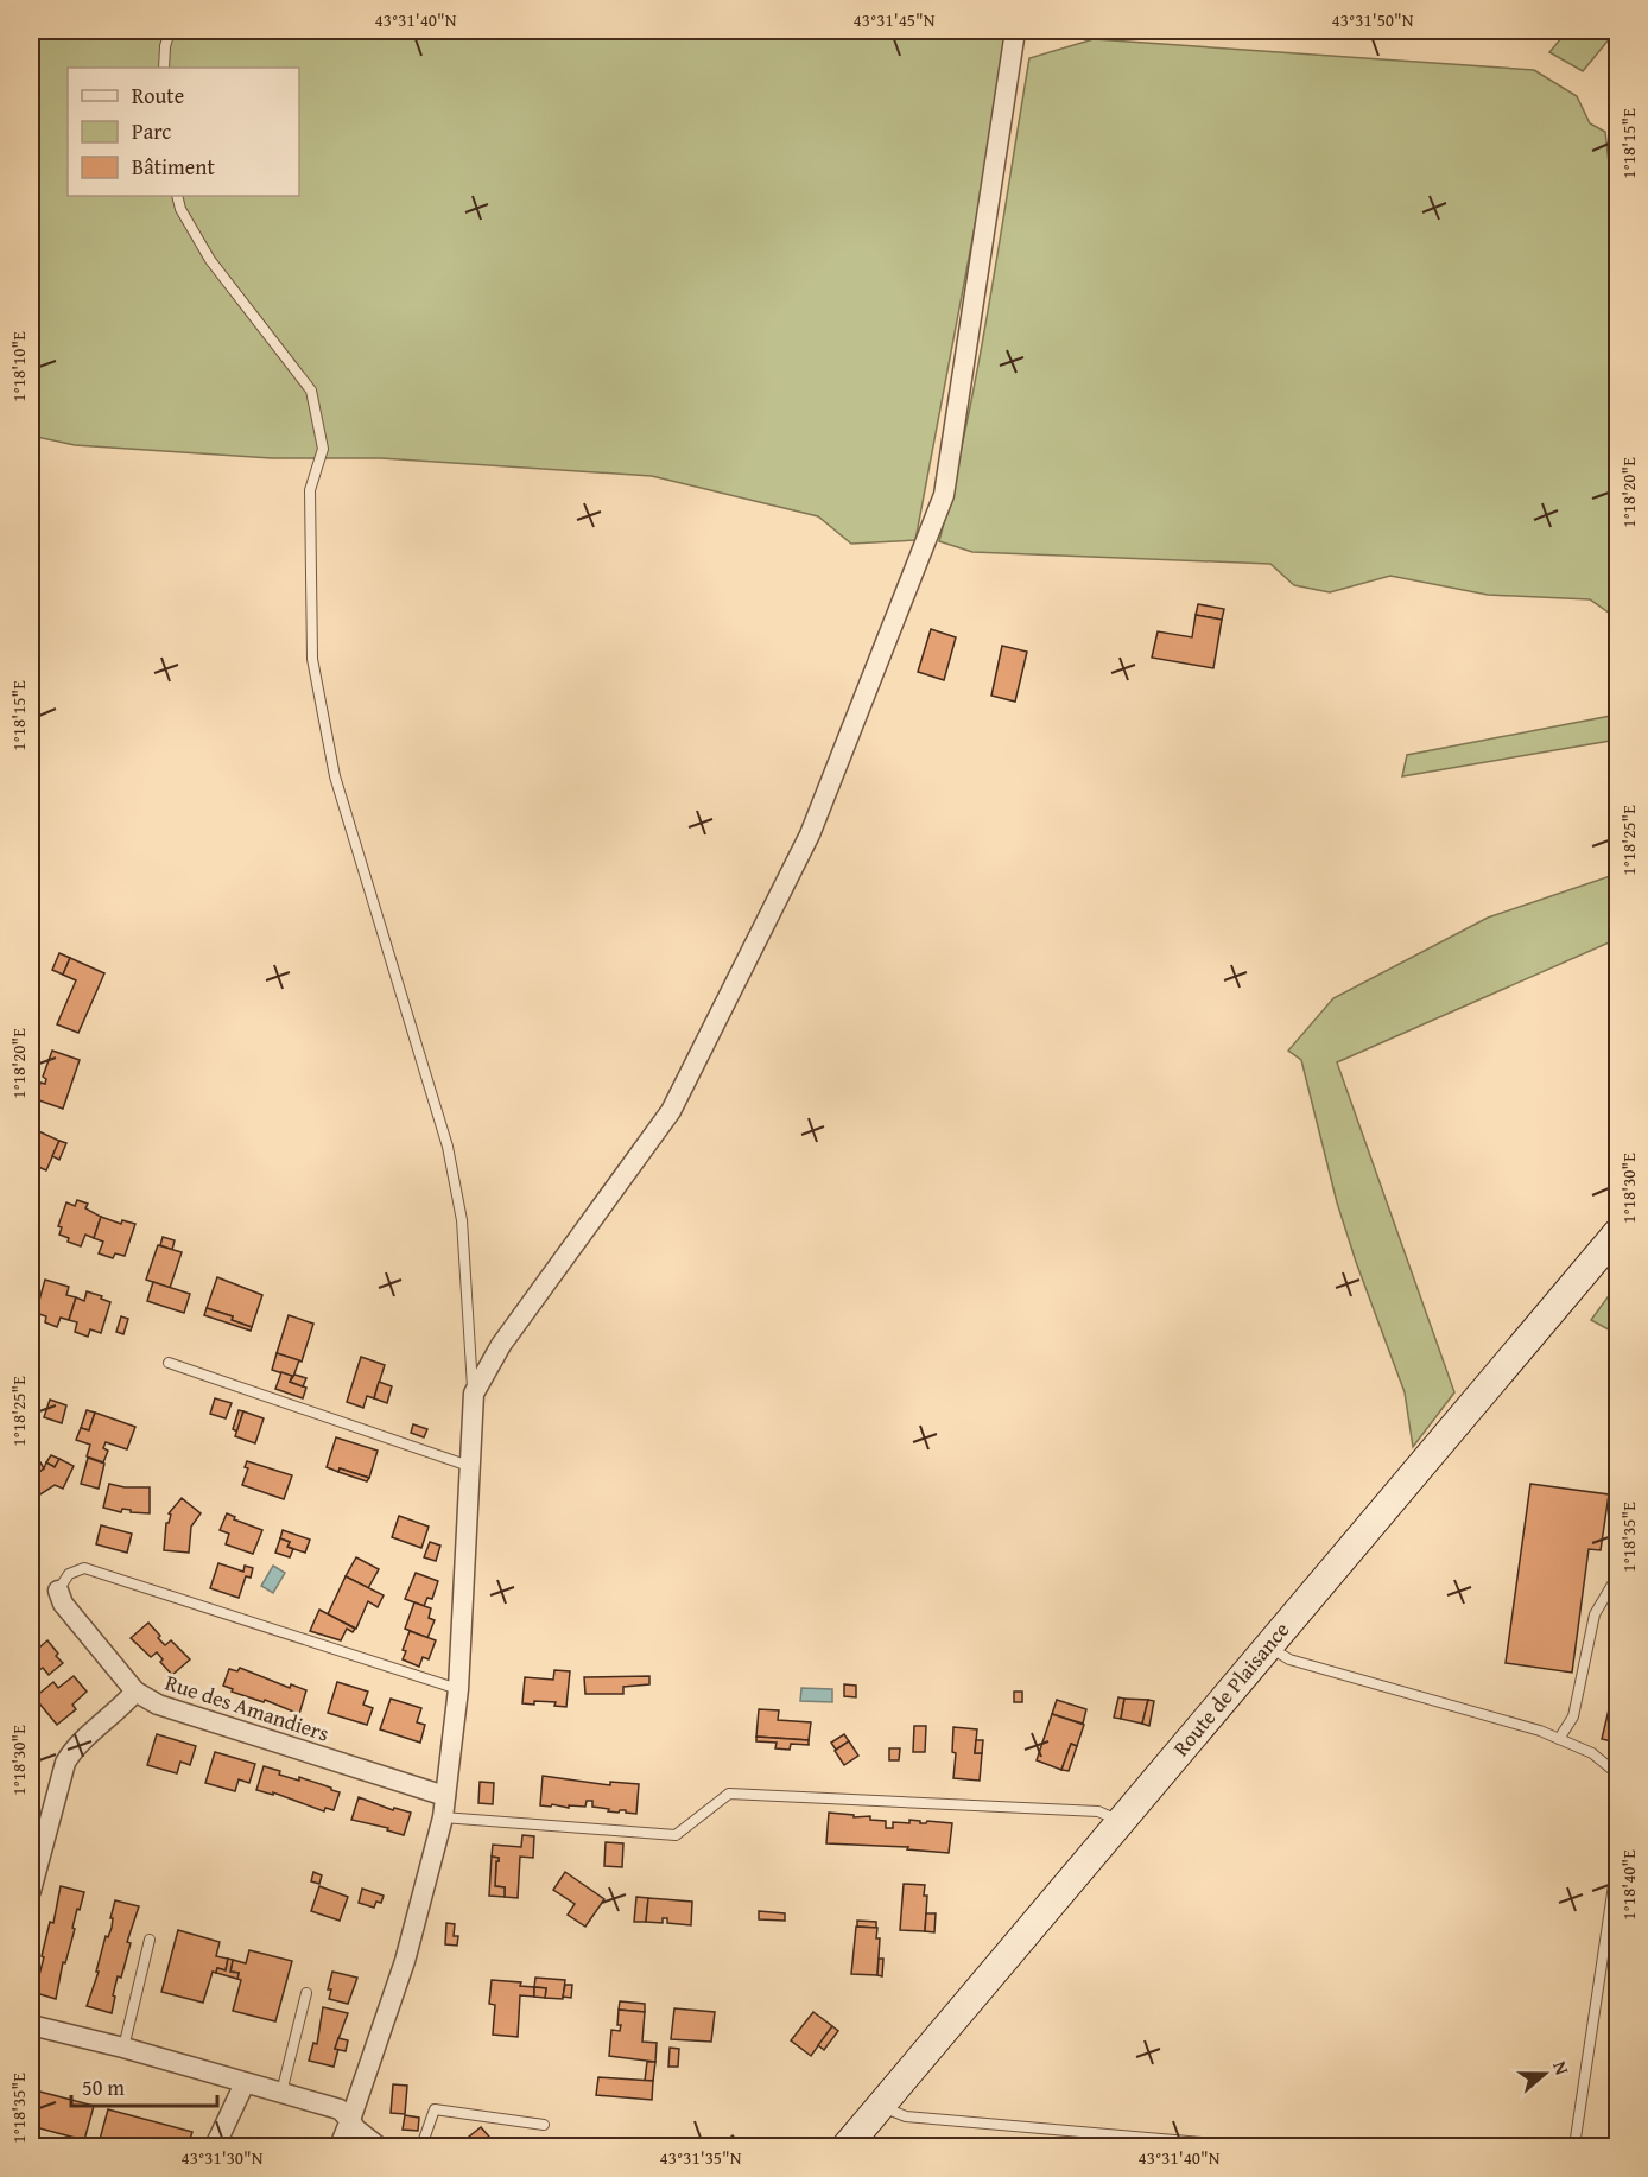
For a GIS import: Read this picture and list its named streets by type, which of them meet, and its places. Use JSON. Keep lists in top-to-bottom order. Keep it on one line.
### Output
{"streets":{"main road":["Route de Plaisance"],"street":["Rue des Amandiers"]},"legend":["Route","Parc","Bâtiment"],"scale_bar":"50 m","north":"right","coordinates":["43°31'40\"N","43°31'45\"N","43°31'50\"N","1°18'15\"E","1°18'10\"E","1°18'20\"E","1°18'25\"E","1°18'30\"E","1°18'35\"E","1°18'40\"E","43°31'30\"N","43°31'35\"N"]}
